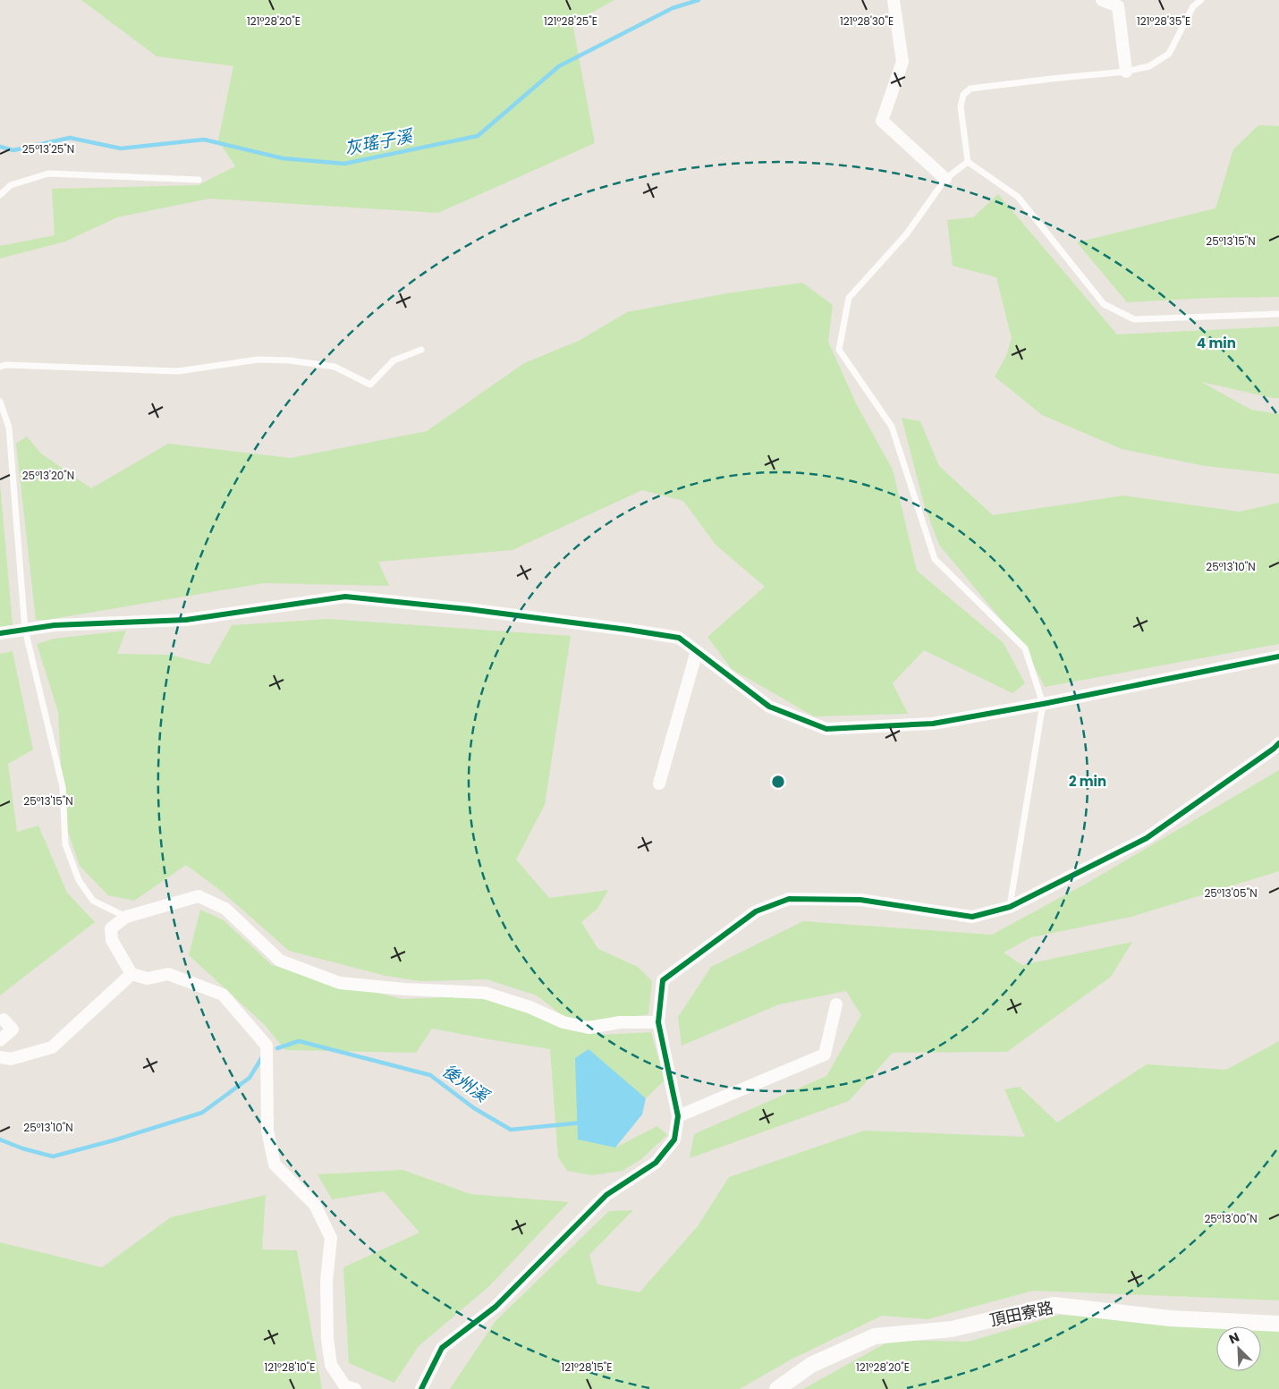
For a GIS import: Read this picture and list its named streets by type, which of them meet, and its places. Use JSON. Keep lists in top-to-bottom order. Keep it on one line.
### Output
{"streets":{"street":["頂田寮路"]},"water":["灰瑤子溪","後州溪"],"north":"top left","coordinates":["121°28'20\"E","121°28'25\"E","121°28'30\"E","121°28'35\"E","25°13'25\"N","25°13'15\"N","25°13'20\"N","25°13'10\"N","25°13'05\"N","25°13'00\"N","121°28'10\"E","121°28'15\"E"],"rings":["4 min","2 min"]}
